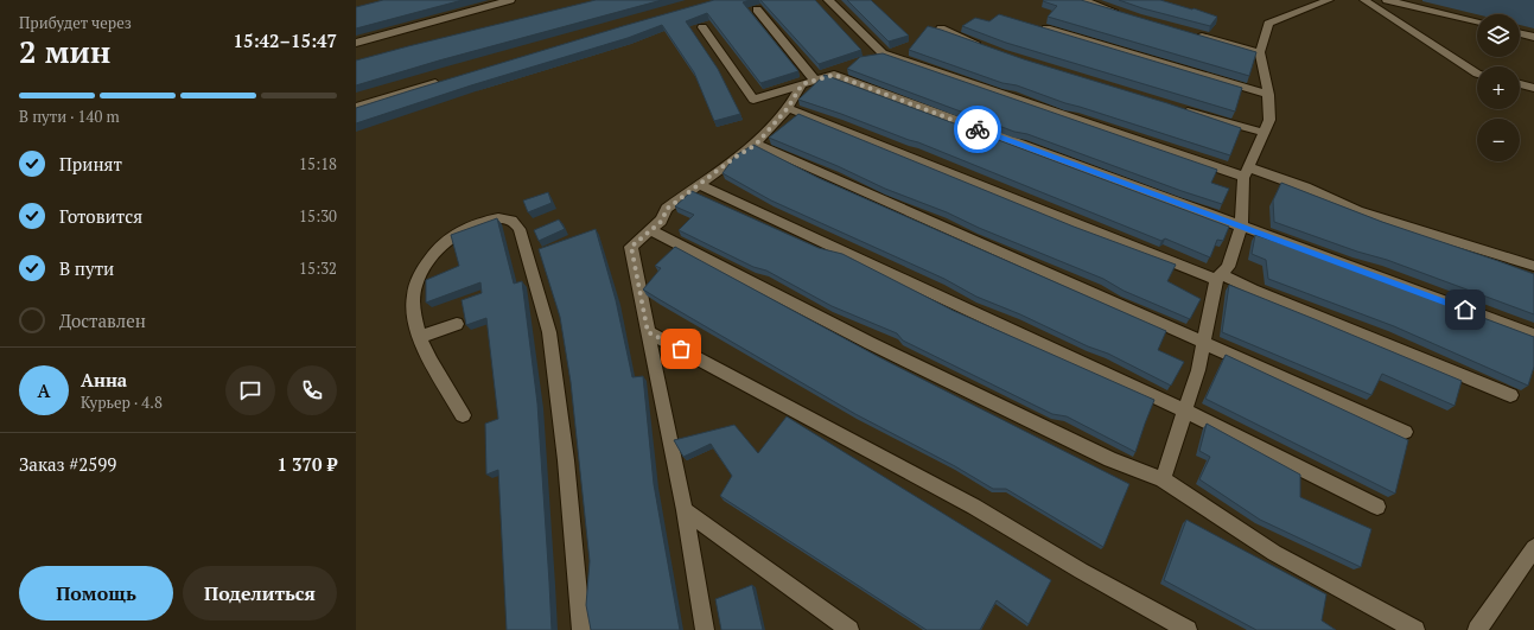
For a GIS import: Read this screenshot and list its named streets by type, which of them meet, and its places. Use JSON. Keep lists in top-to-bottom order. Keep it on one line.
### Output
{"page":{"heading":["2 мин","Прибудет через","15:42–15:47"],"panel":["Анна","Курьер · 4.8","Заказ #2599","1 370 ₽"],"map_buttons":["+","−"],"bar":"В пути · 140 m","list":[["Принят","15:18"],["Готовится","15:30"],["В пути","15:32"],"Доставлен"],"round":"А","buttons":["Помощь","Поделиться"]}}
